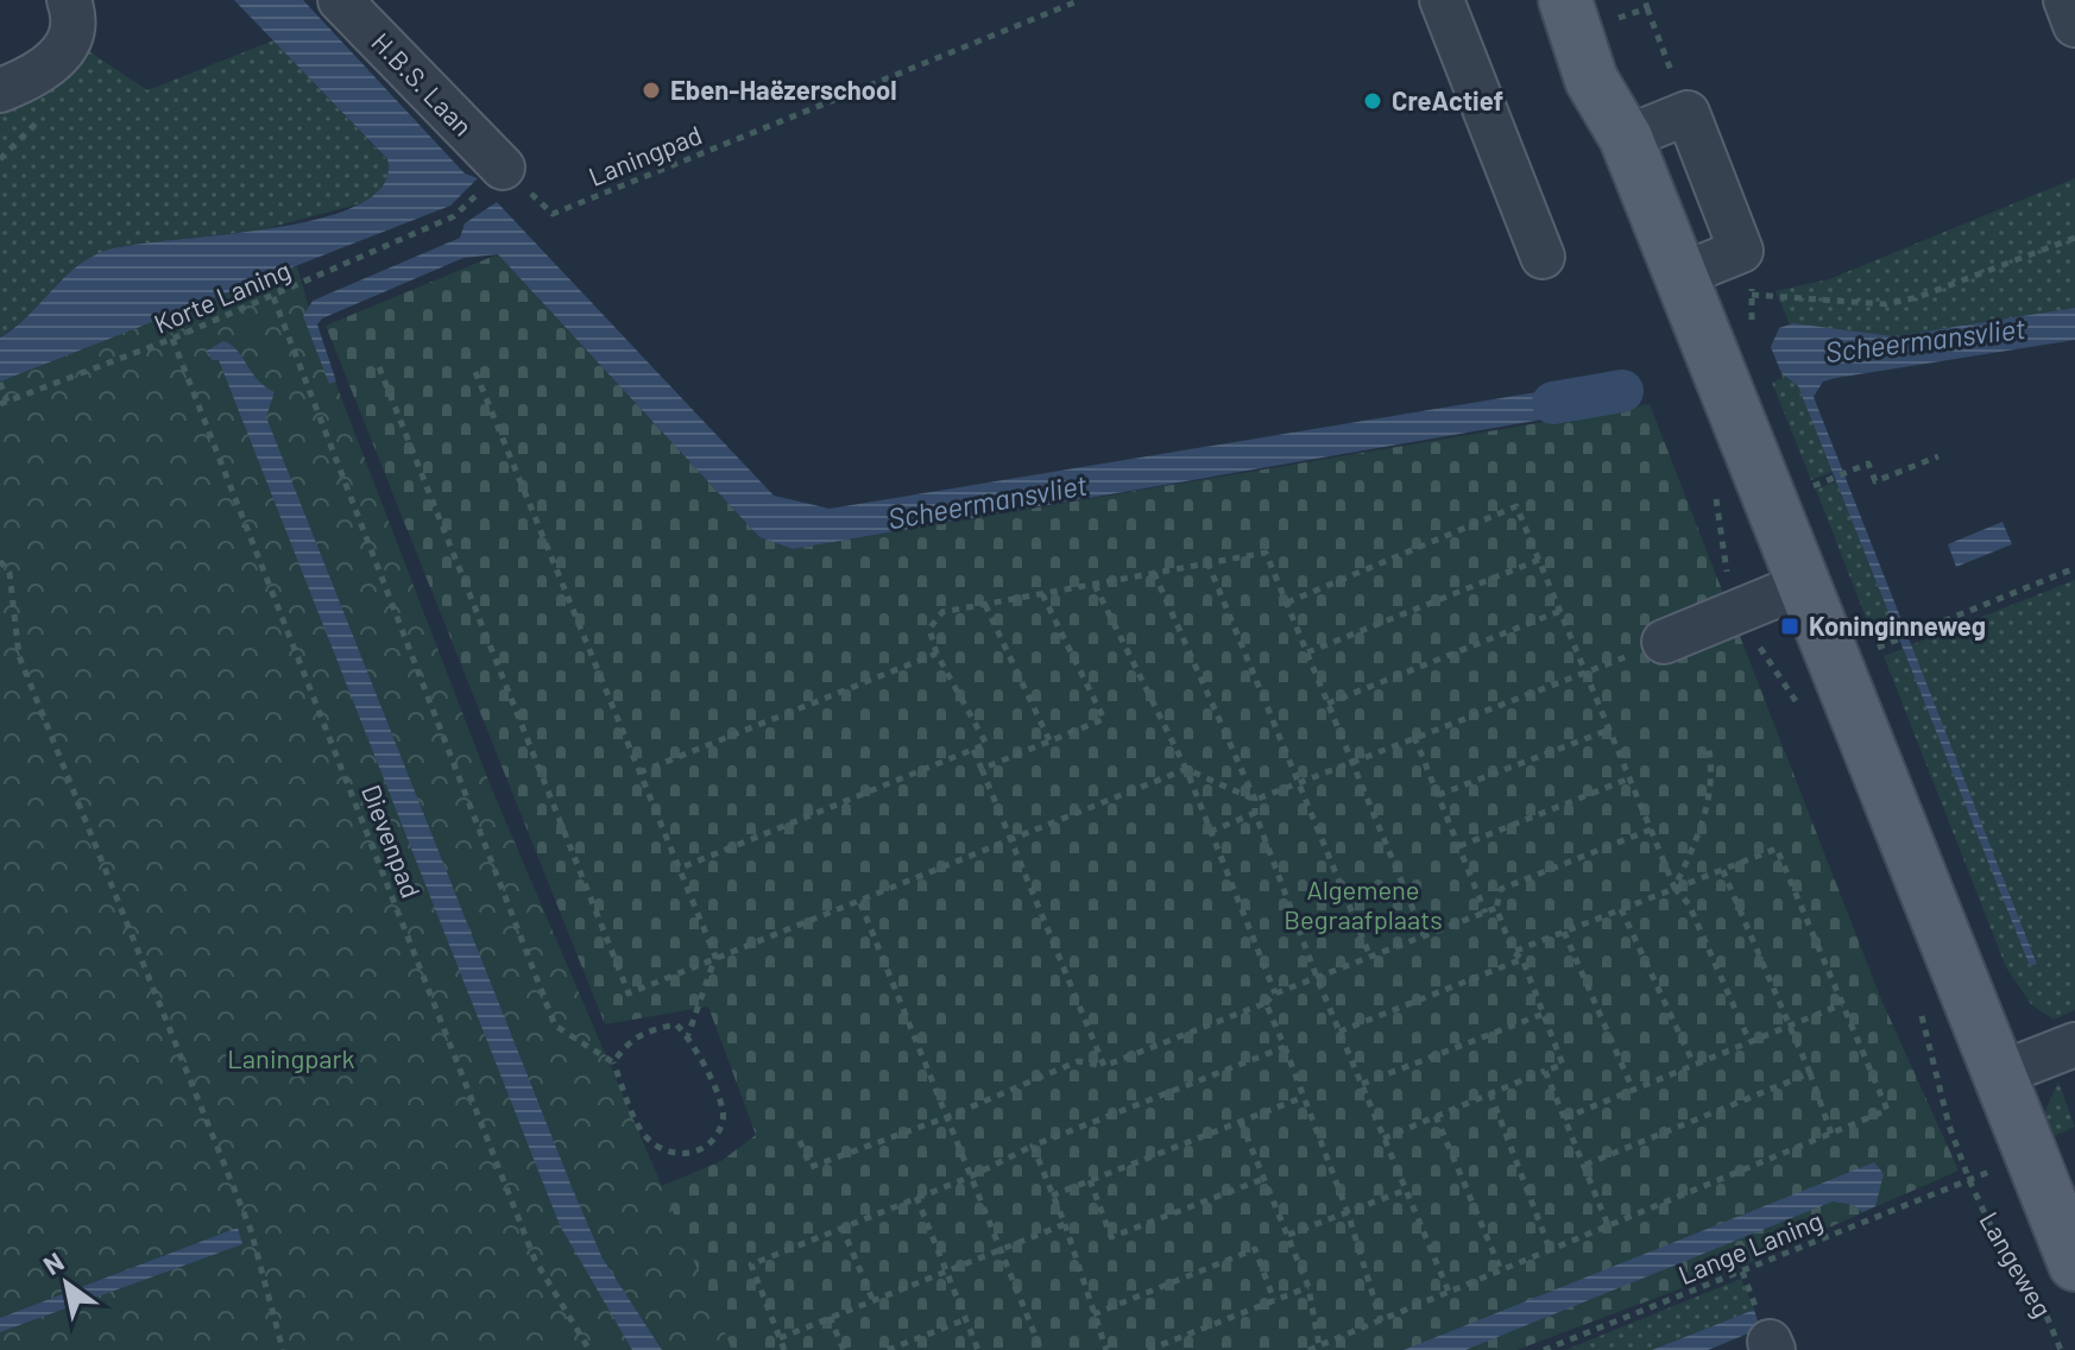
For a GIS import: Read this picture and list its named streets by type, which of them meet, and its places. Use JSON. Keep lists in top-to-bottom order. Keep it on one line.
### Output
{"streets":{"main road":["Langeweg"],"street":["H.B.S. Laan"],"path":["Laningpad","Korte Laning","Dievenpad","Lange Laning"]},"crossings":[["H.B.S. Laan","Laningpad"],["Korte Laning","Dievenpad"],["Lange Laning","Langeweg"]],"water":["Scheermansvliet"],"parks":["Algemene Begraafplaats","Laningpark"],"places":{"other":["Eben-Haëzerschool","CreActief"],"transit":["Koninginneweg"]},"north":"top left"}
